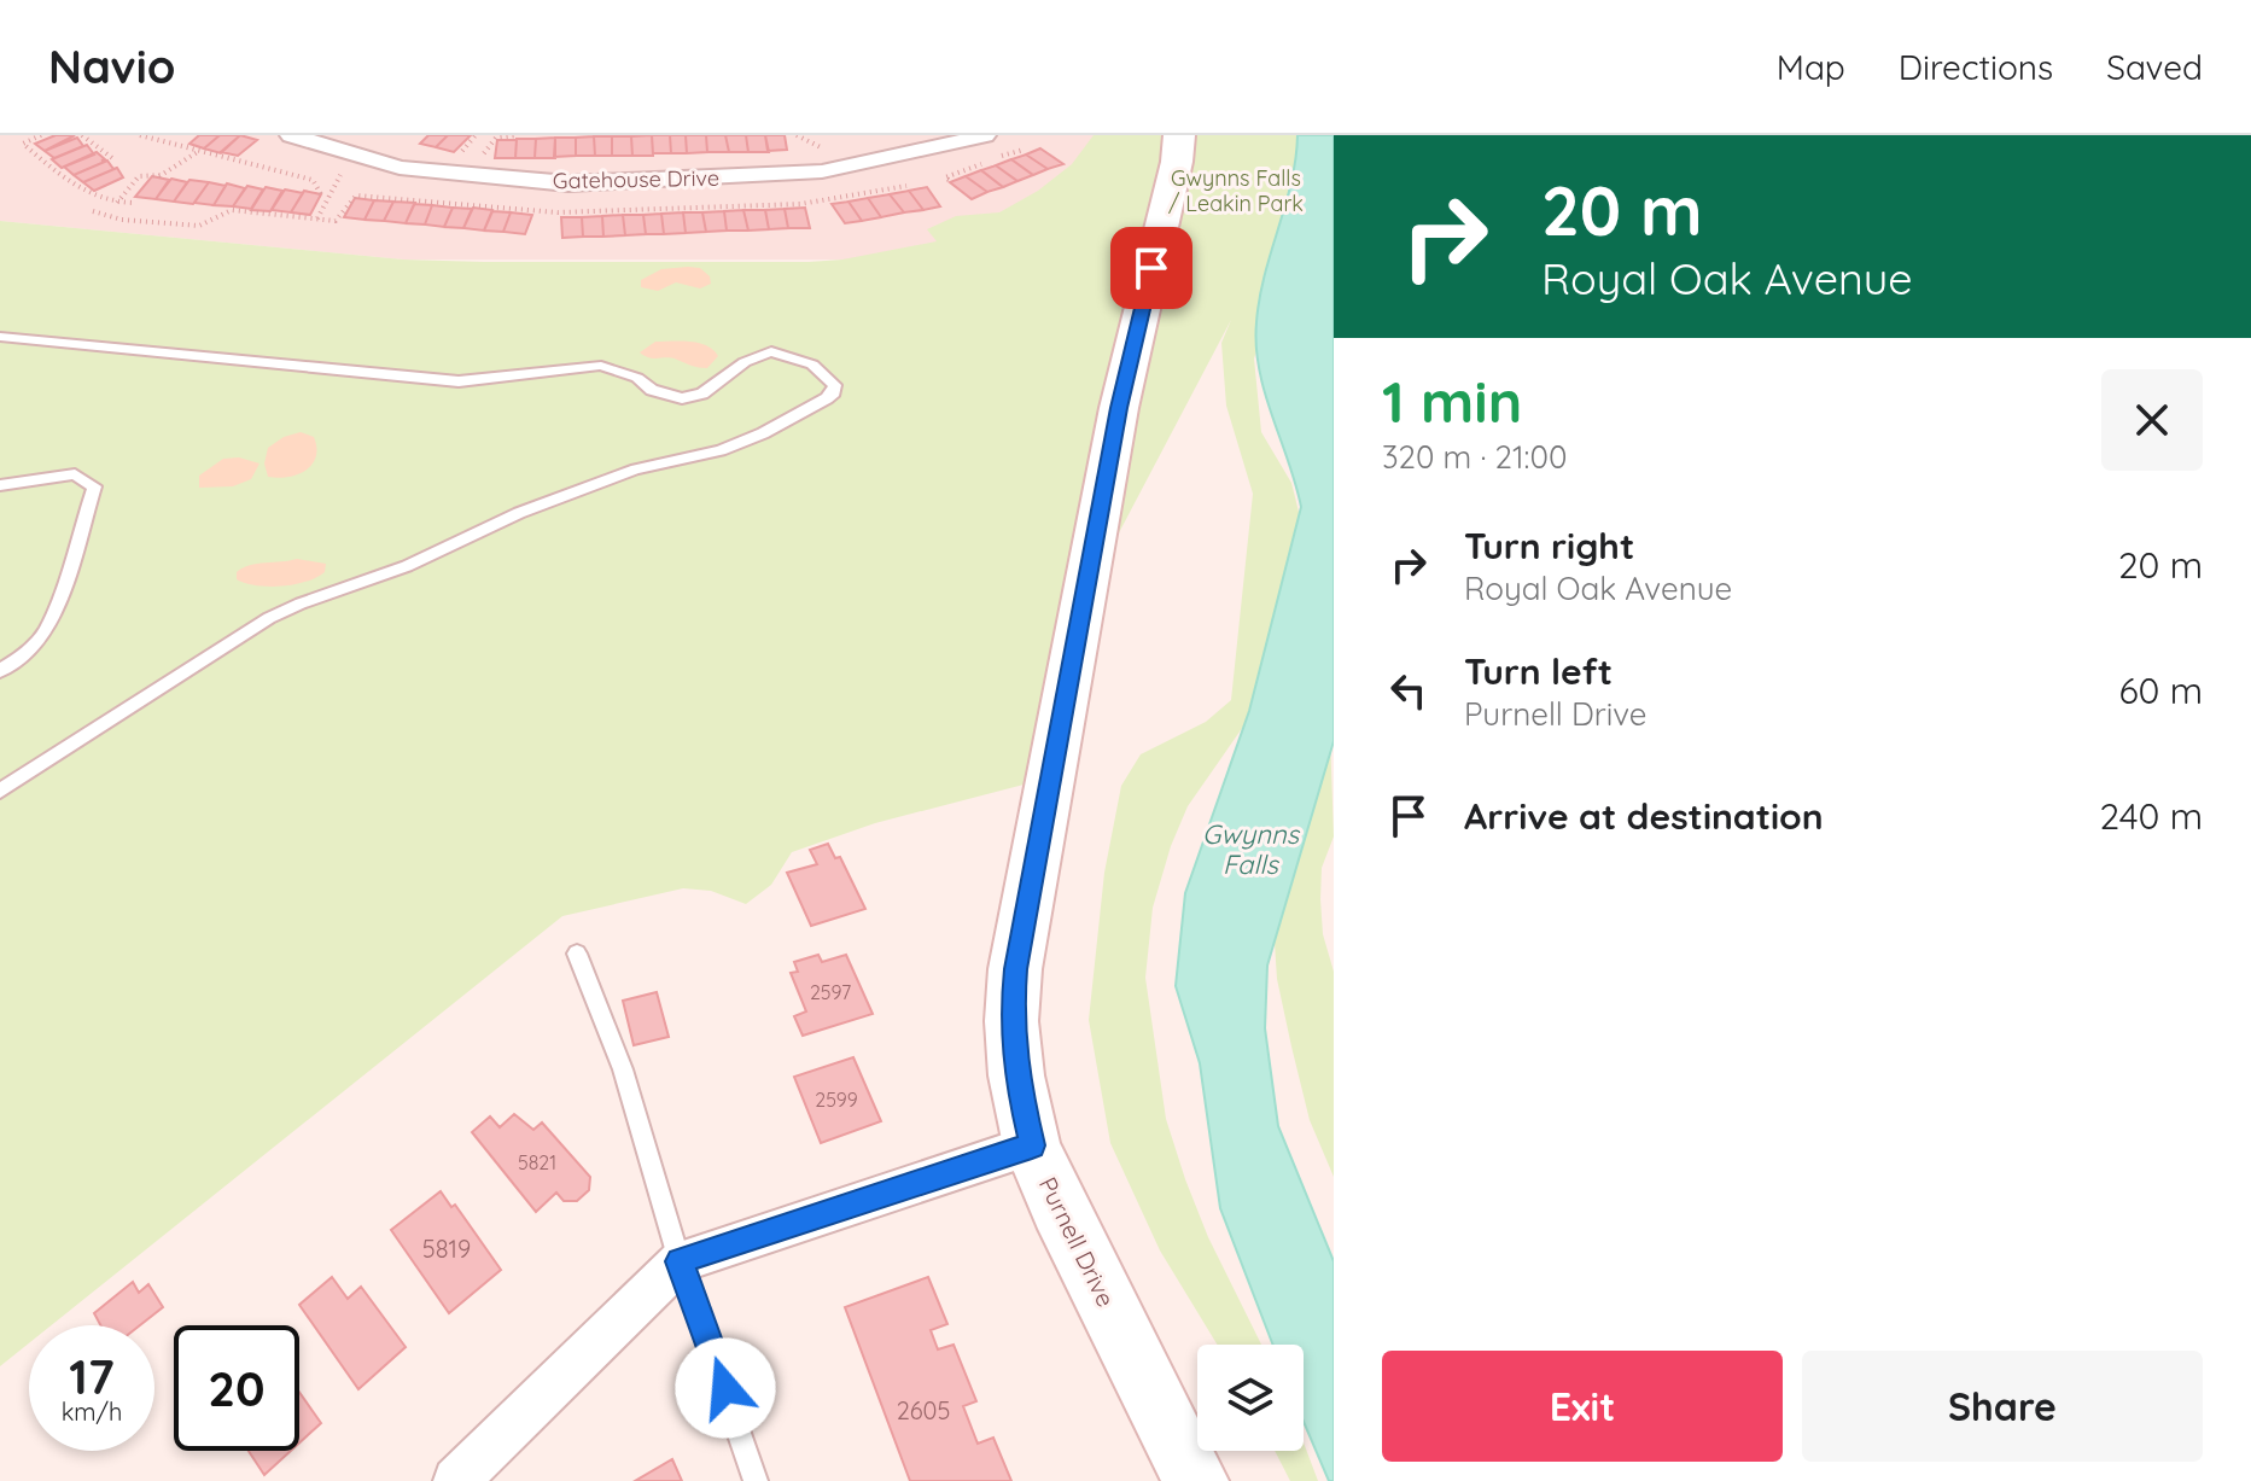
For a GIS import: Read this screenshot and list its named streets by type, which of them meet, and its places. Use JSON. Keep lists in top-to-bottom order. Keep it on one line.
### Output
{"streets":{"street":["Gatehouse Drive","Purnell Drive"]},"water":["Gwynns Falls"],"parks":["Gwynns Falls / Leakin Park"],"house_numbers":["2597","2599","5821","5819","2605"],"page":{"header":"Navio","nav":["Map","Directions","Saved"],"turn":["20 m","Royal Oak Avenue"],"heading":["1 min","320 m · 21:00"],"list":[{"name":"Turn right","note":"Royal Oak Avenue","value":"20 m"},{"name":"Turn left","note":"Purnell Drive","value":"60 m"},{"name":"Arrive at destination","value":"240 m"}],"speed":"17 km/h","limit":"20","buttons":["Exit","Share"]}}
